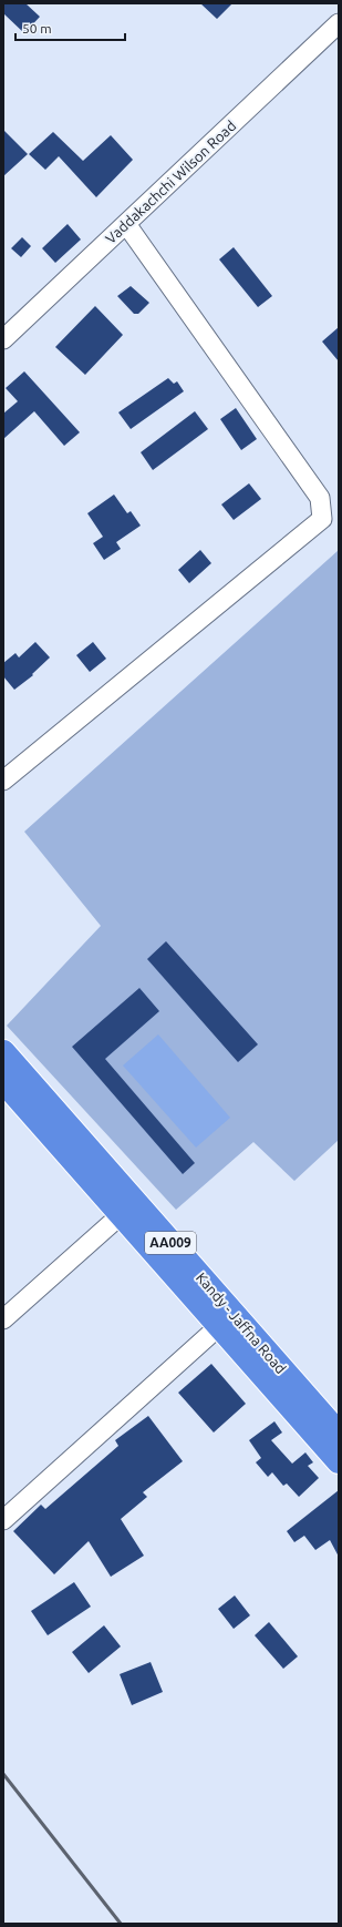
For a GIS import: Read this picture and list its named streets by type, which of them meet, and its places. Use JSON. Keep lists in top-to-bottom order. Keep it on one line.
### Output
{"streets":{"highway":["AA009","Kandy - Jaffna Road"],"street":["Vaddakachchi Wilson Road"]},"scale_bar":"50 m"}
